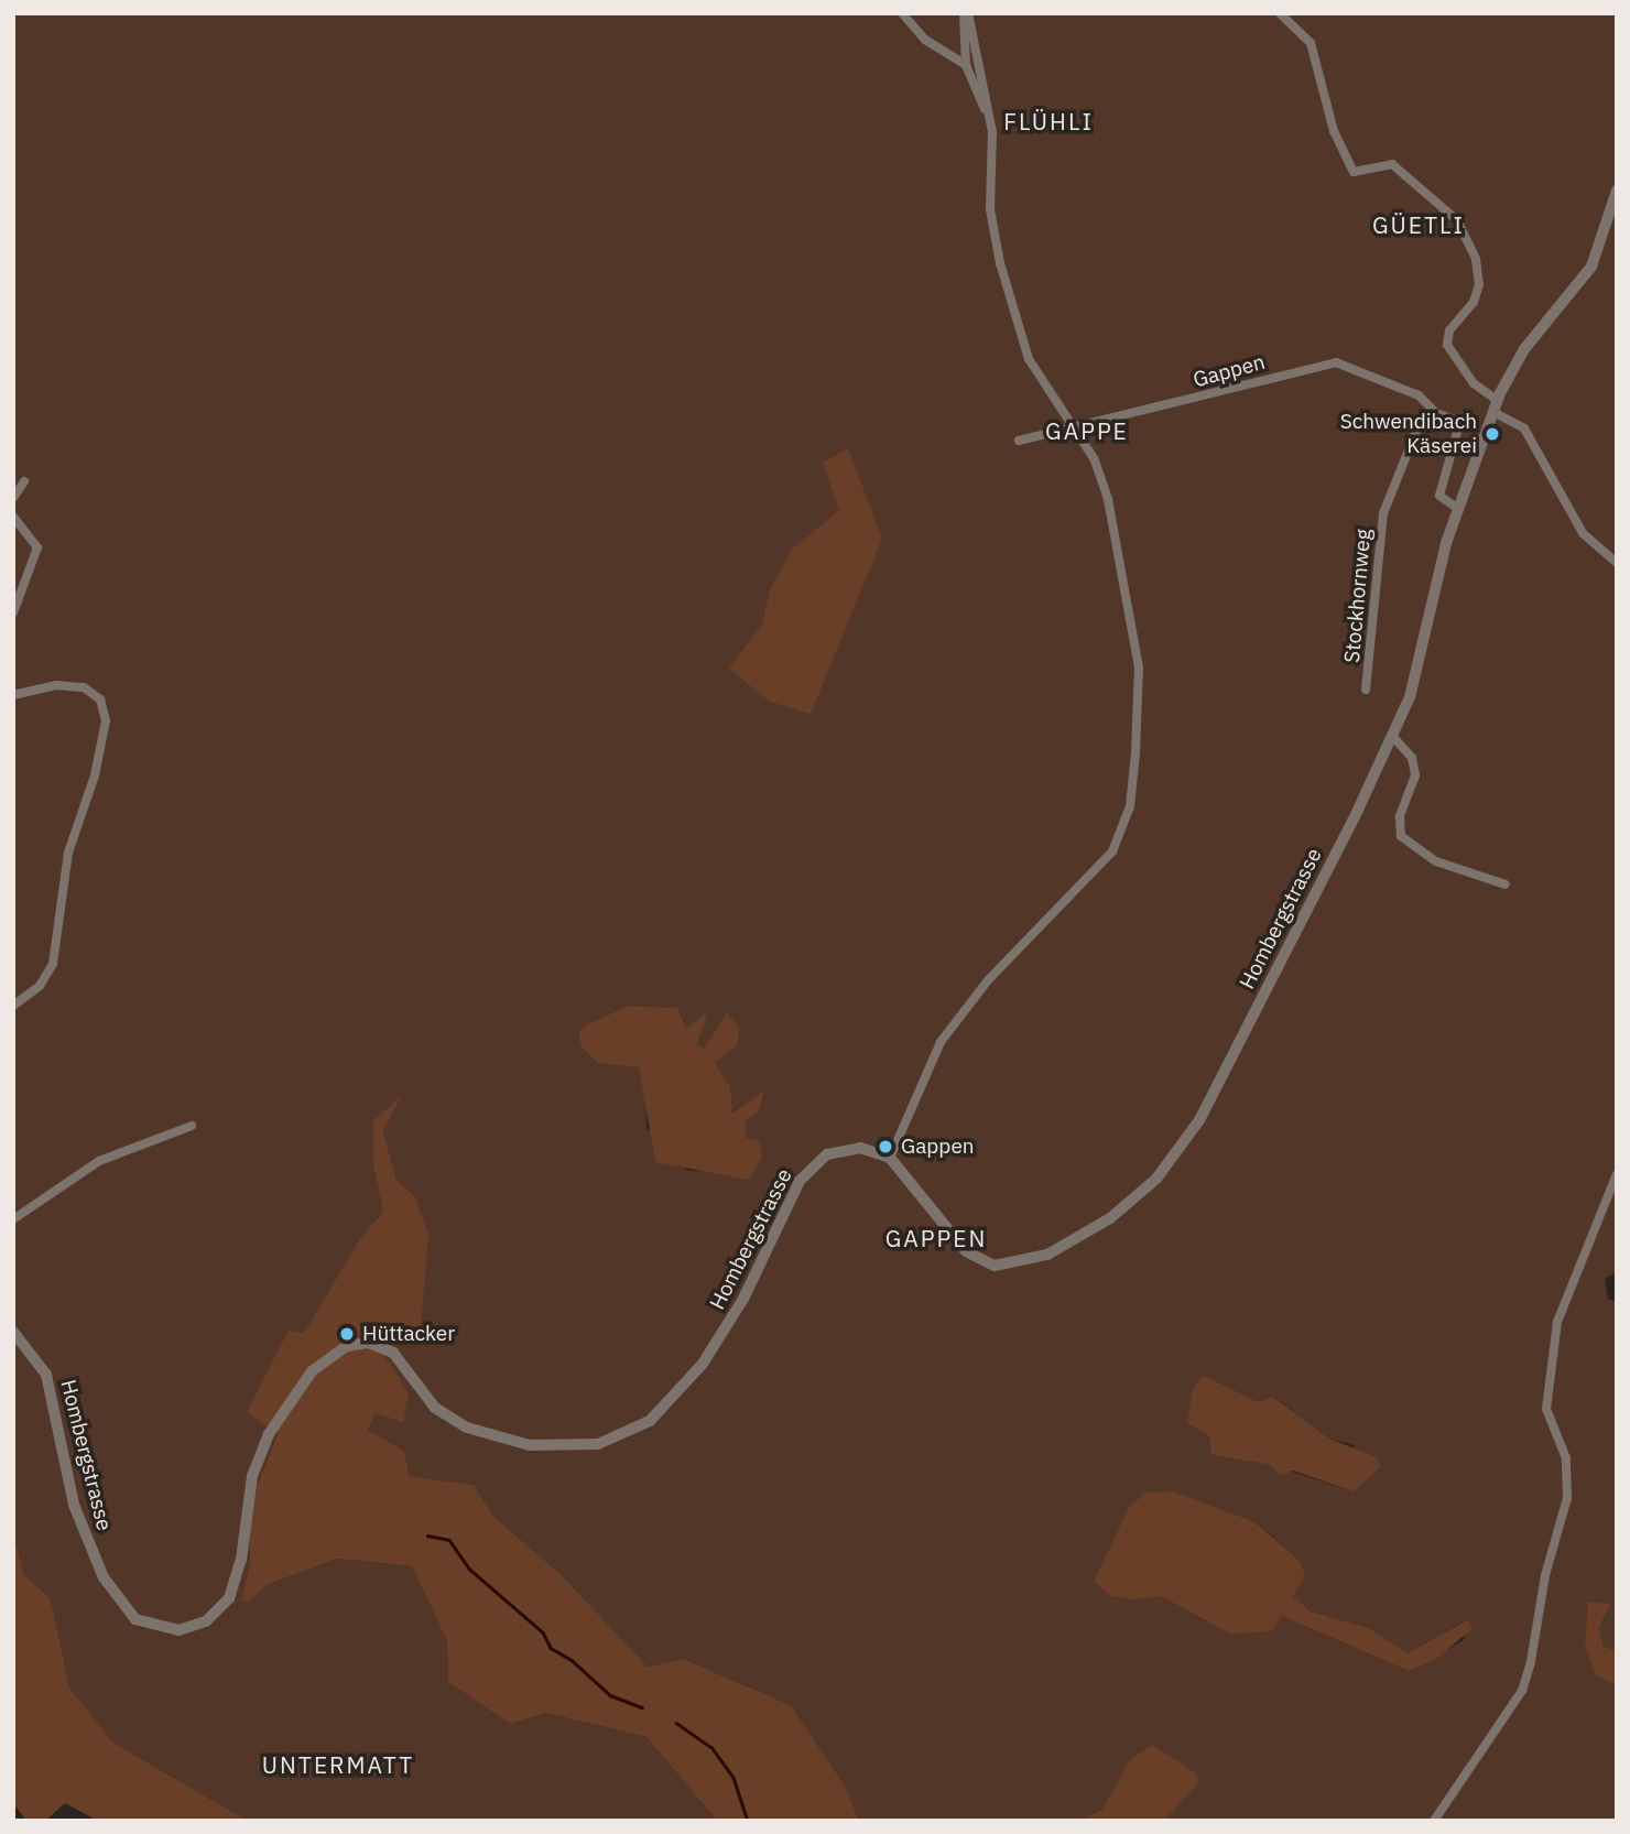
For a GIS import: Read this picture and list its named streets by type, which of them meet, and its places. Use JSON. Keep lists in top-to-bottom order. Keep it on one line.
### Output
{"streets":{"street":["Gappen","Stockhornweg","Hombergstrasse"]},"crossings":[["Gappen","Stockhornweg"]],"districts":["FLÜHLI","GÜETLI","GAPPE","GAPPEN","UNTERMATT"],"places":["Schwendibach Käserei","Gappen","Hüttacker"]}
